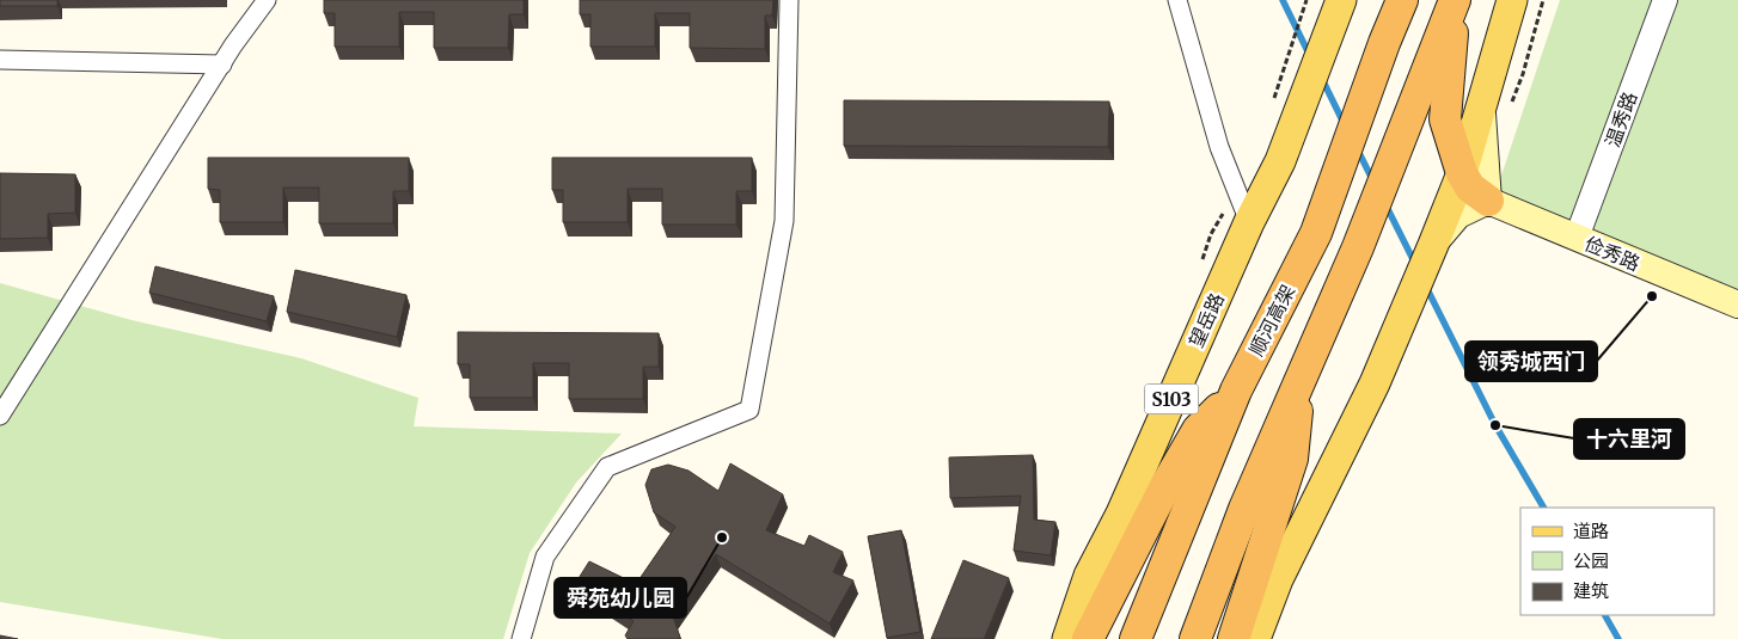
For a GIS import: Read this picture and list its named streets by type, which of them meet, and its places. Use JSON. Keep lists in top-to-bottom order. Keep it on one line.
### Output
{"streets":{"highway":["顺河高架"],"main road":["俭秀路","望岳路","S103"],"street":["温秀路"]},"crossings":[["温秀路","俭秀路"]],"places":["领秀城西门","十六里河","舜苑幼儿园"],"legend":["道路","公园","建筑"]}
